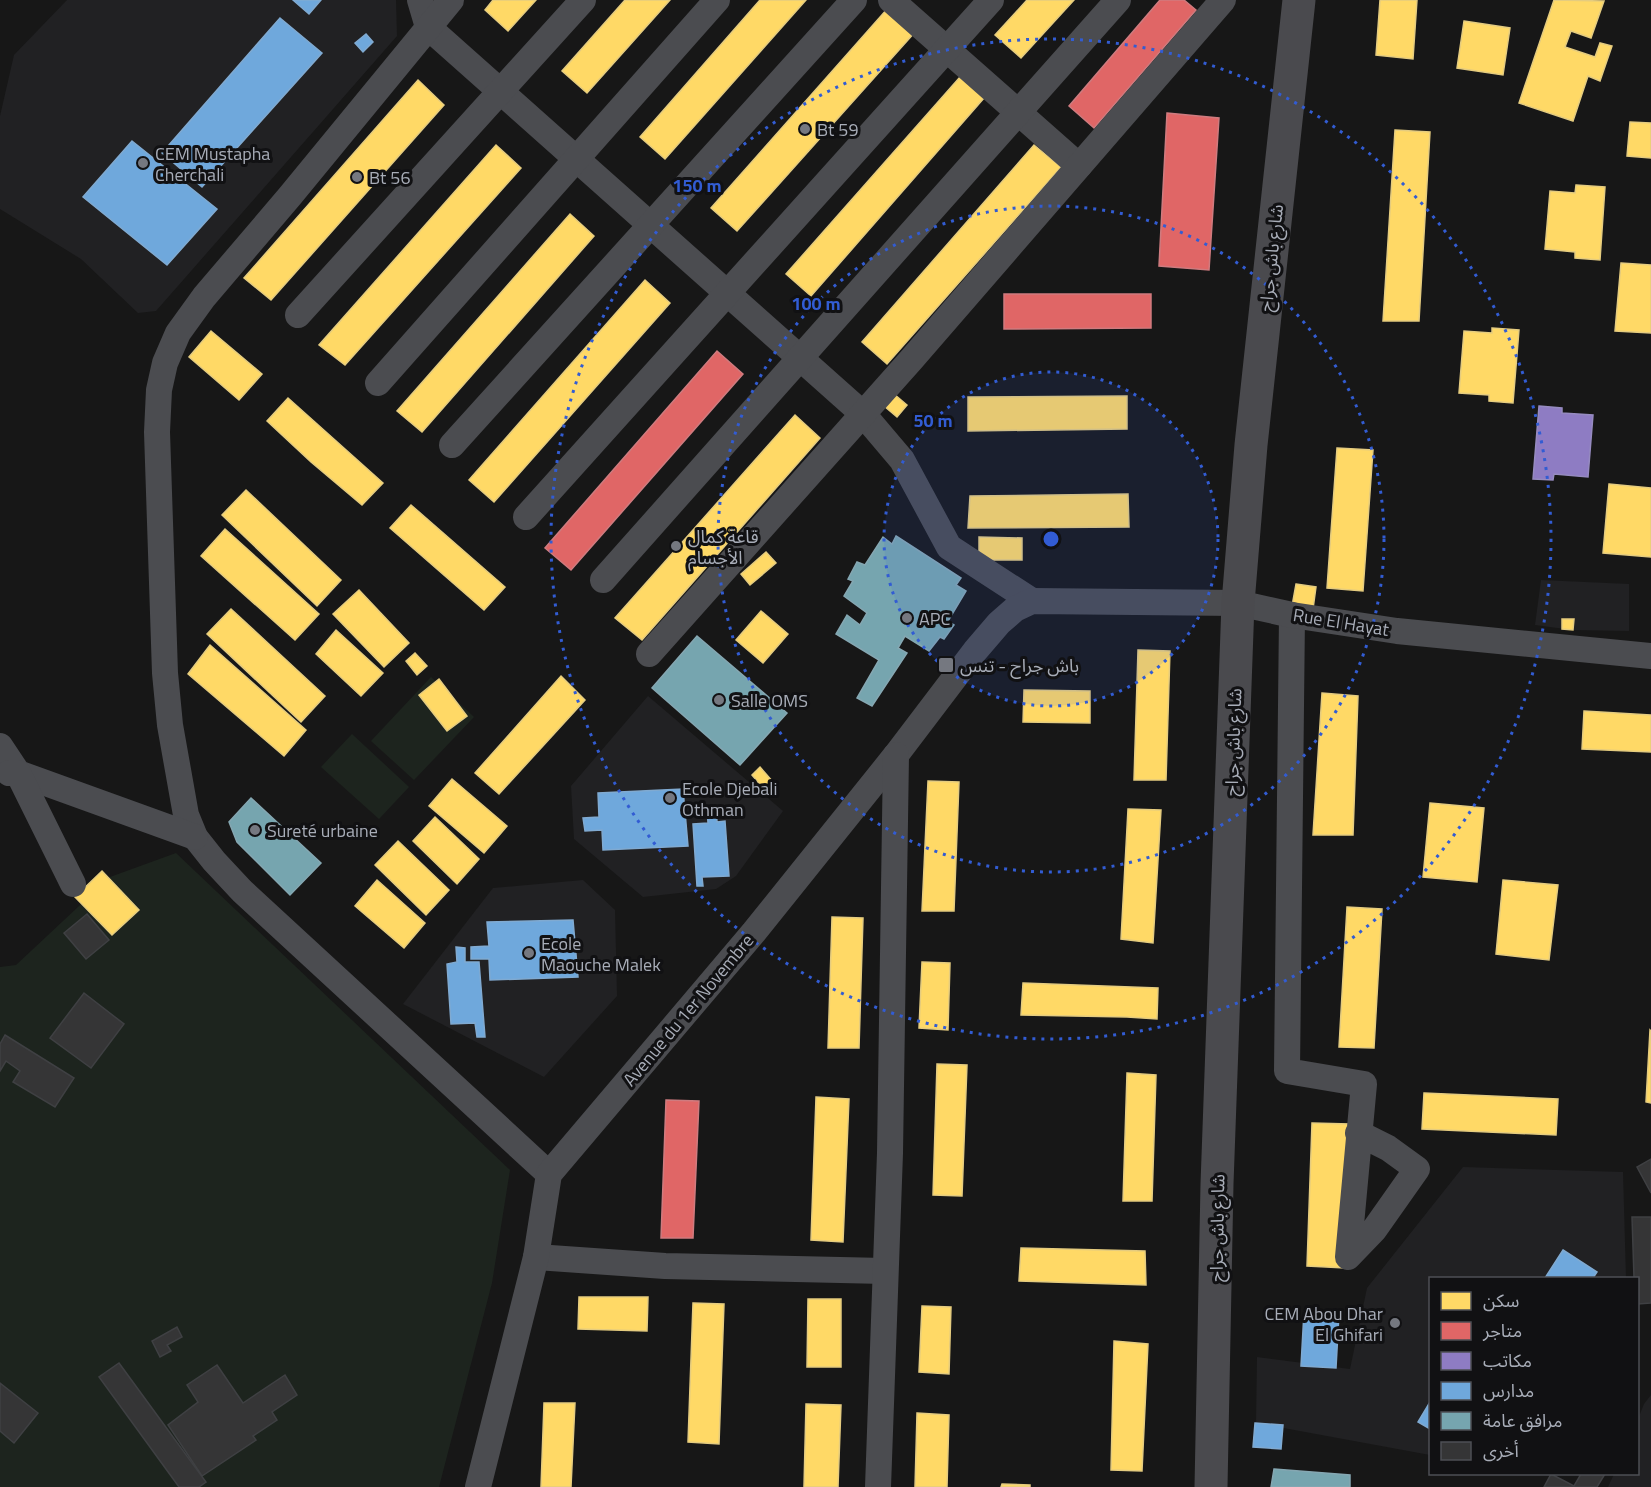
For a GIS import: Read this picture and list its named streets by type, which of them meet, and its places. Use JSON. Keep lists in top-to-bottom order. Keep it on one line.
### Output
{"streets":{"main road":["شارع باش جراح"],"street":["Rue El Hayat","Avenue du 1er Novembre"]},"crossings":[["شارع باش جراح","Rue El Hayat"],["Rue El Hayat","Avenue du 1er Novembre"]],"places":{"other":["Bt 59","CEM Mustapha Cherchali","Bt 56","قاعة كمال الأجسام","APC","Salle OMS","Ecole Djebali Othman","Sureté urbaine","Ecole Maouche Malek","CEM Abou Dhar El Ghifari"],"transit":["باش جراح - تنس"]},"legend":["سكن","متاجر","مكاتب","مدارس","مرافق عامة","أخرى"],"rings":["150 m","100 m","50 m"]}
